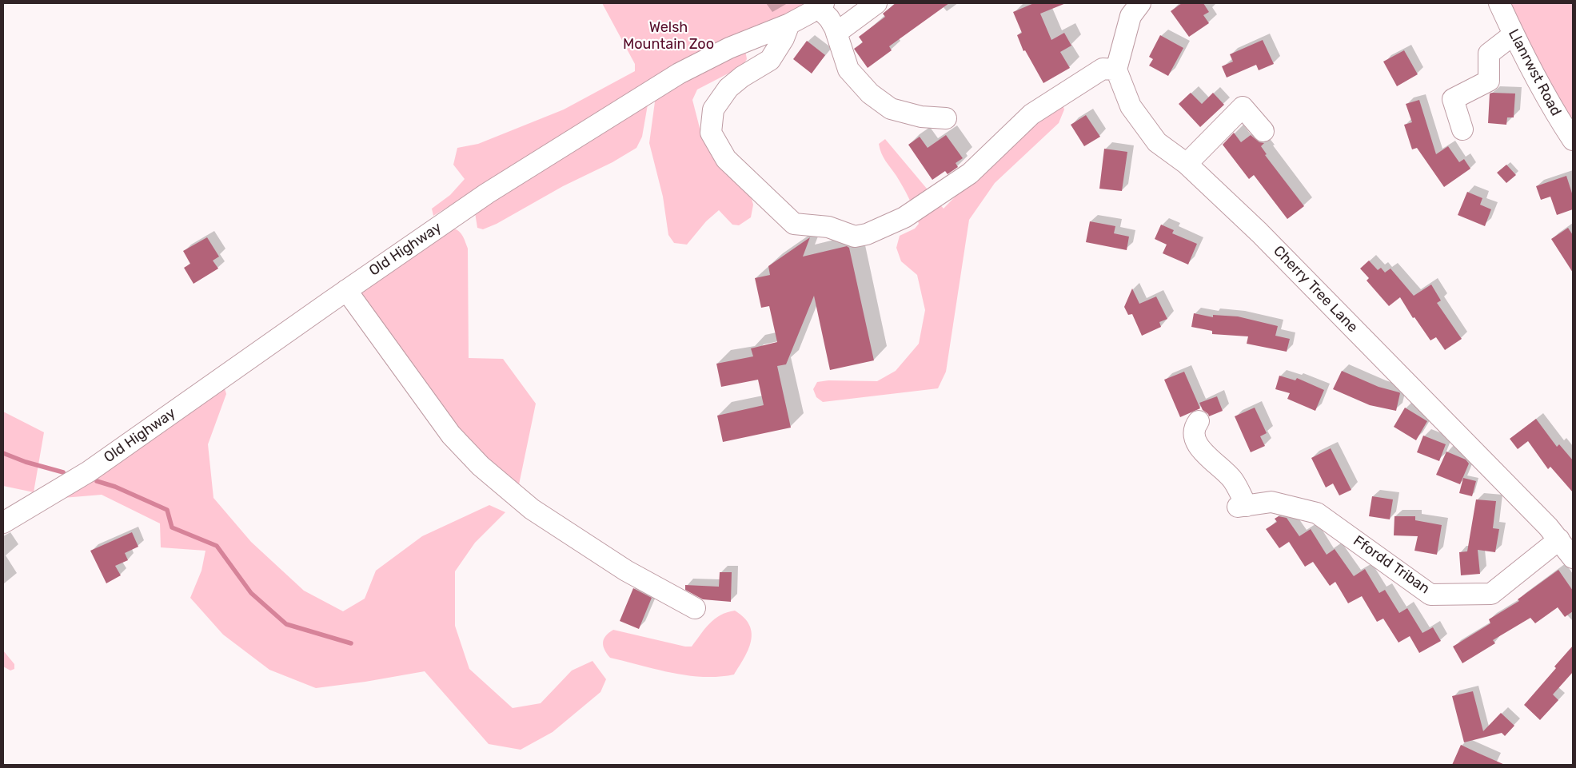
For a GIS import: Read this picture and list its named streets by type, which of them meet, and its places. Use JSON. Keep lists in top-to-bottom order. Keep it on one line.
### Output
{"streets":{"street":["Llanrwst Road","Old Highway","Cherry Tree Lane","Ffordd Triban"]},"crossings":[["Cherry Tree Lane","Ffordd Triban"]],"parks":["Welsh Mountain Zoo"]}
